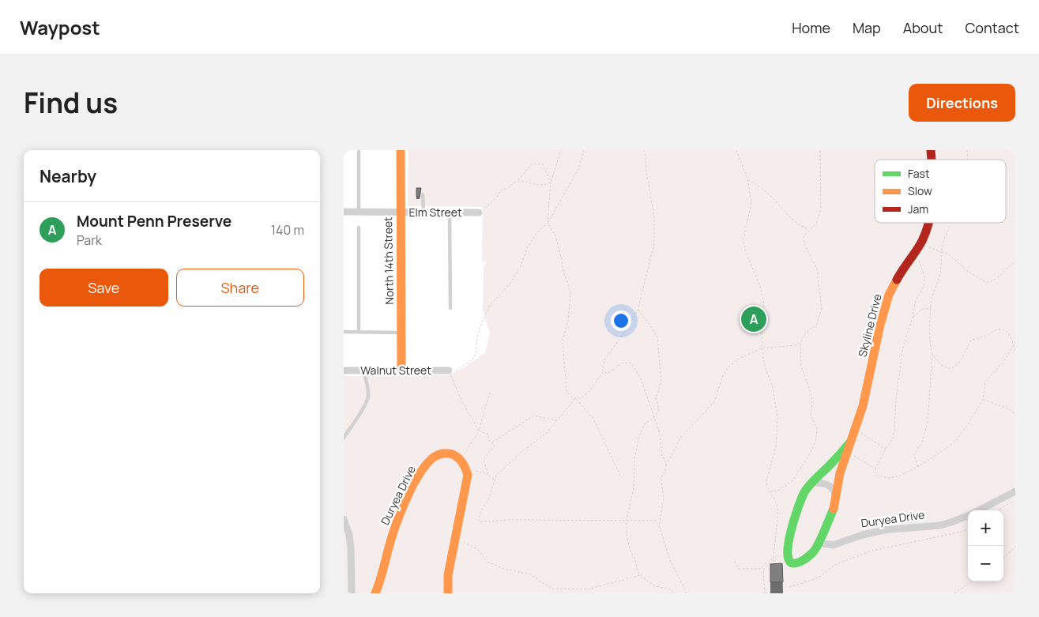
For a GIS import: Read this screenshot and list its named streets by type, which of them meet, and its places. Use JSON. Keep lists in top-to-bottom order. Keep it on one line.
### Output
{"streets":{"street":["Elm Street","North 14th Street","Skyline Drive","Walnut Street","Duryea Drive"]},"crossings":[["Elm Street","North 14th Street"],["North 14th Street","Walnut Street"],["Skyline Drive","Duryea Drive"]],"legend":["Fast","Slow","Jam"],"page":{"header":"Waypost","nav":["Home","Map","About","Contact"],"title":"Find us","buttons":["Directions",["Save","Share"]],"heading":"Nearby","list":[{"mark":"A","name":"Mount Penn Preserve","note":"Park","value":"140 m"}],"pins":"A","map_buttons":["+","−"]}}
